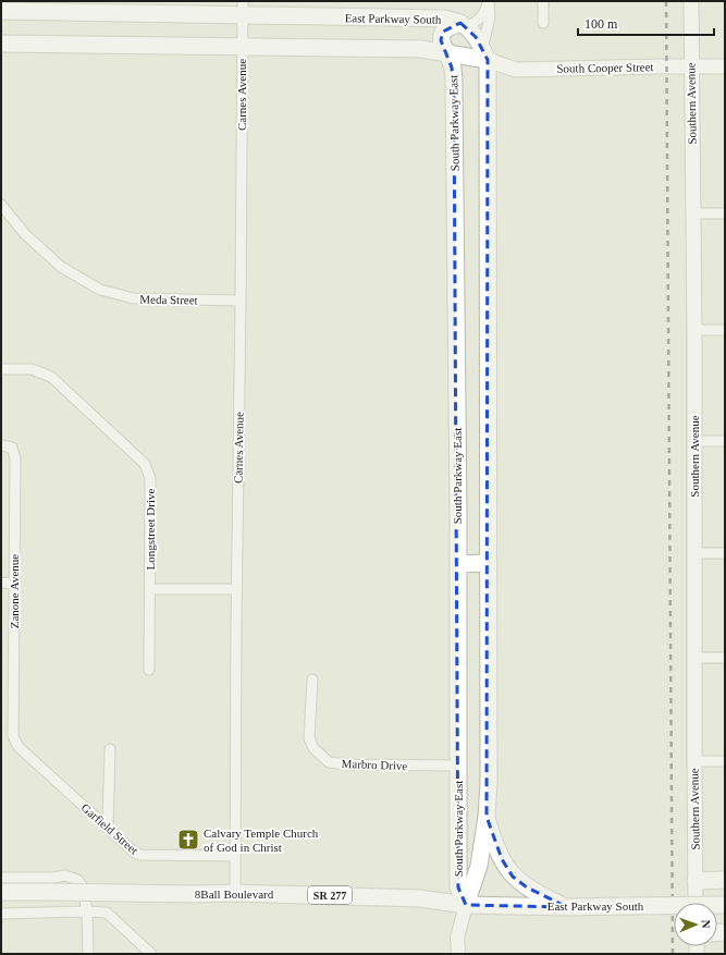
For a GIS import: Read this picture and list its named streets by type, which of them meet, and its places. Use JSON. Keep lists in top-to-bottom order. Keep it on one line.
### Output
{"streets":{"main road":["East Parkway South","South Cooper Street","Southern Avenue","South Parkway East","8Ball Boulevard","SR 277"],"street":["Carnes Avenue","Meda Street","Longstreet Drive","Zanone Avenue","Marbro Drive","Garfield Street"]},"crossings":[["East Parkway South","Carnes Avenue"],["East Parkway South","South Parkway East"],["East Parkway South","8Ball Boulevard"],["South Cooper Street","Southern Avenue"],["South Cooper Street","South Parkway East"],["Carnes Avenue","Meda Street"],["Carnes Avenue","Garfield Street"],["Carnes Avenue","8Ball Boulevard"],["South Parkway East","Marbro Drive"],["South Parkway East","8Ball Boulevard"],["Zanone Avenue","Garfield Street"]],"places":{"church":["Calvary Temple Church of God in Christ"]},"scale_bar":"100 m","north":"right"}
